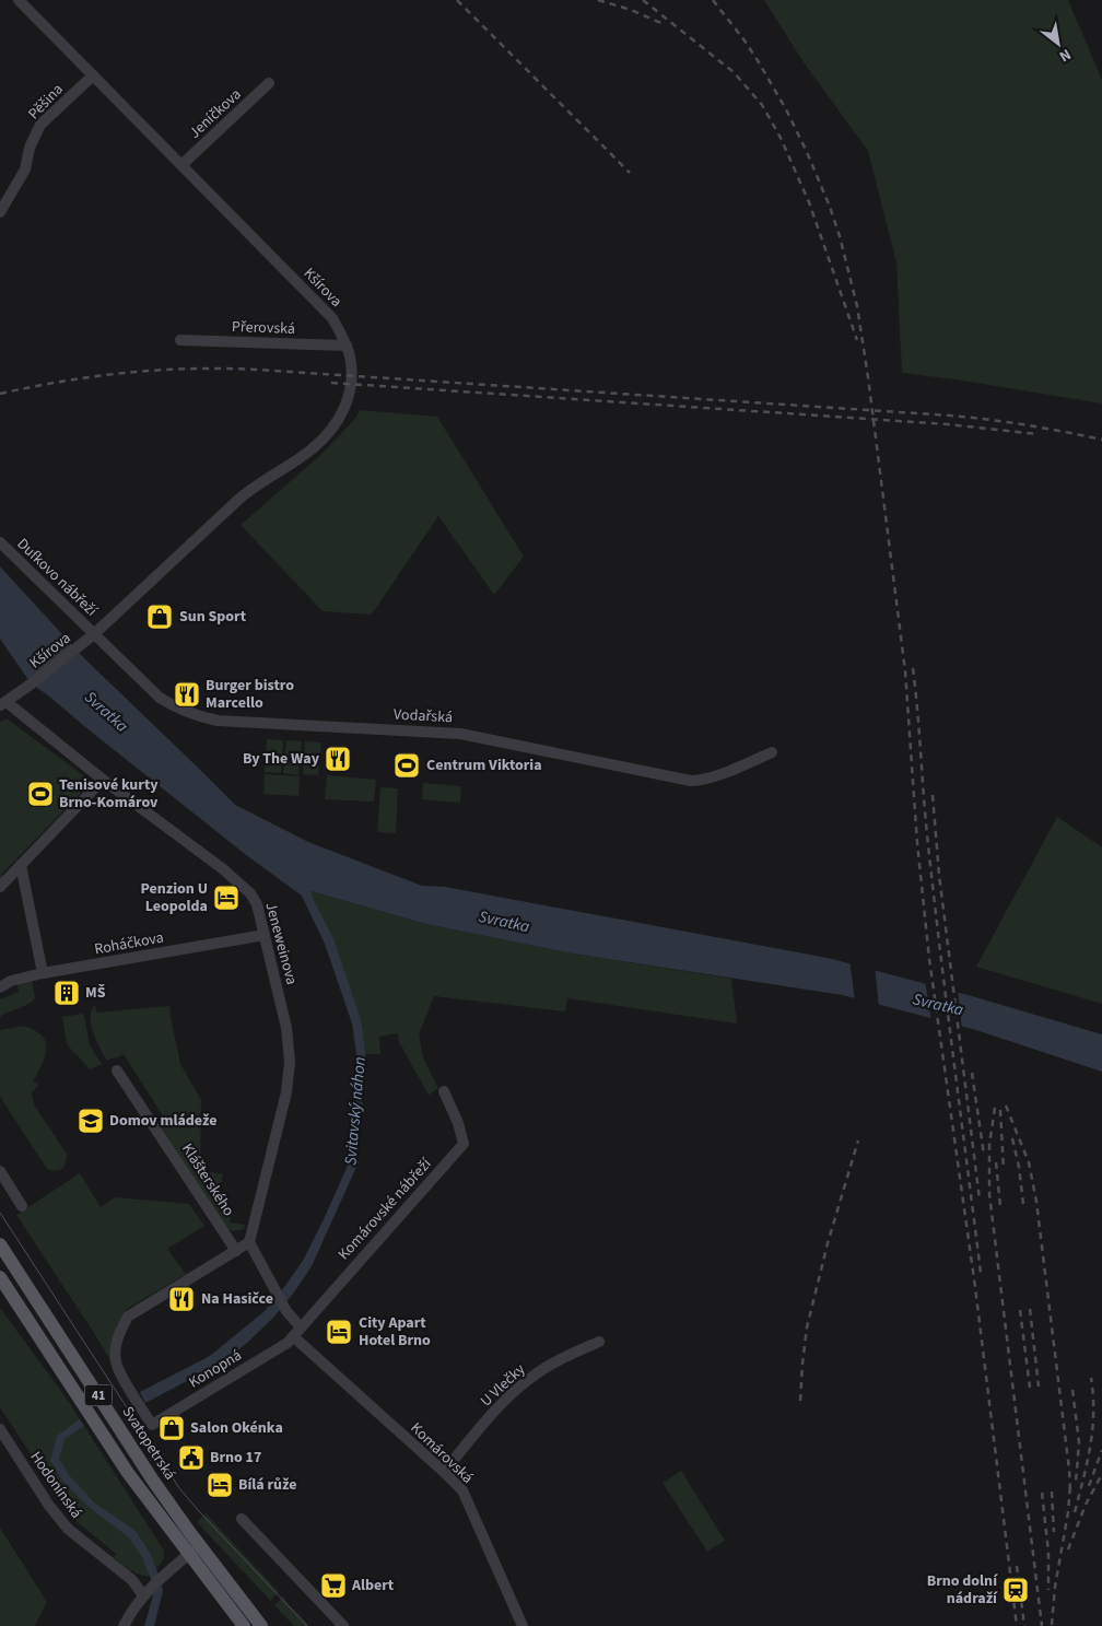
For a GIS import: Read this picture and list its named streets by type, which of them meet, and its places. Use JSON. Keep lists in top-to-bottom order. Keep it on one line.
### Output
{"streets":{"main road":["41","Svatopetrská"],"street":["Pěšina","Jeníčkova","Kšírova","Přerovská","Dufkovo nábřeží","Vodařská","Roháčkova","Jeneweinova","Klášterského","Komárovské nábřeží","Konopná","U Vlečky","Komárovská","Hodonínská"]},"crossings":[["Pěšina","Kšírova"],["Jeníčkova","Kšírova"],["Kšírova","Přerovská"],["Kšírova","Dufkovo nábřeží"],["Kšírova","Vodařská"],["Kšírova","Jeneweinova"],["Dufkovo nábřeží","Vodařská"],["Roháčkova","Jeneweinova"],["Klášterského","Konopná"],["Komárovské nábřeží","Konopná"],["Komárovské nábřeží","Komárovská"],["Konopná","Komárovská"],["U Vlečky","Komárovská"]],"water":["Svratka","Svitavský náhon"],"places":{"shop":["Sun Sport","Salon Okénka"],"restaurant":["Burger bistro Marcello","By The Way","Na Hasičce"],"sports":["Centrum Viktoria","Tenisové kurty Brno-Komárov"],"hotel":["Penzion U Leopolda","City Apart Hotel Brno","Bílá růže"],"building":["MŠ"],"school or university":["Domov mládeže"],"public building":["Brno 17"],"supermarket":["Albert"],"station":["Brno dolní nádraží"]},"north":"bottom right"}
